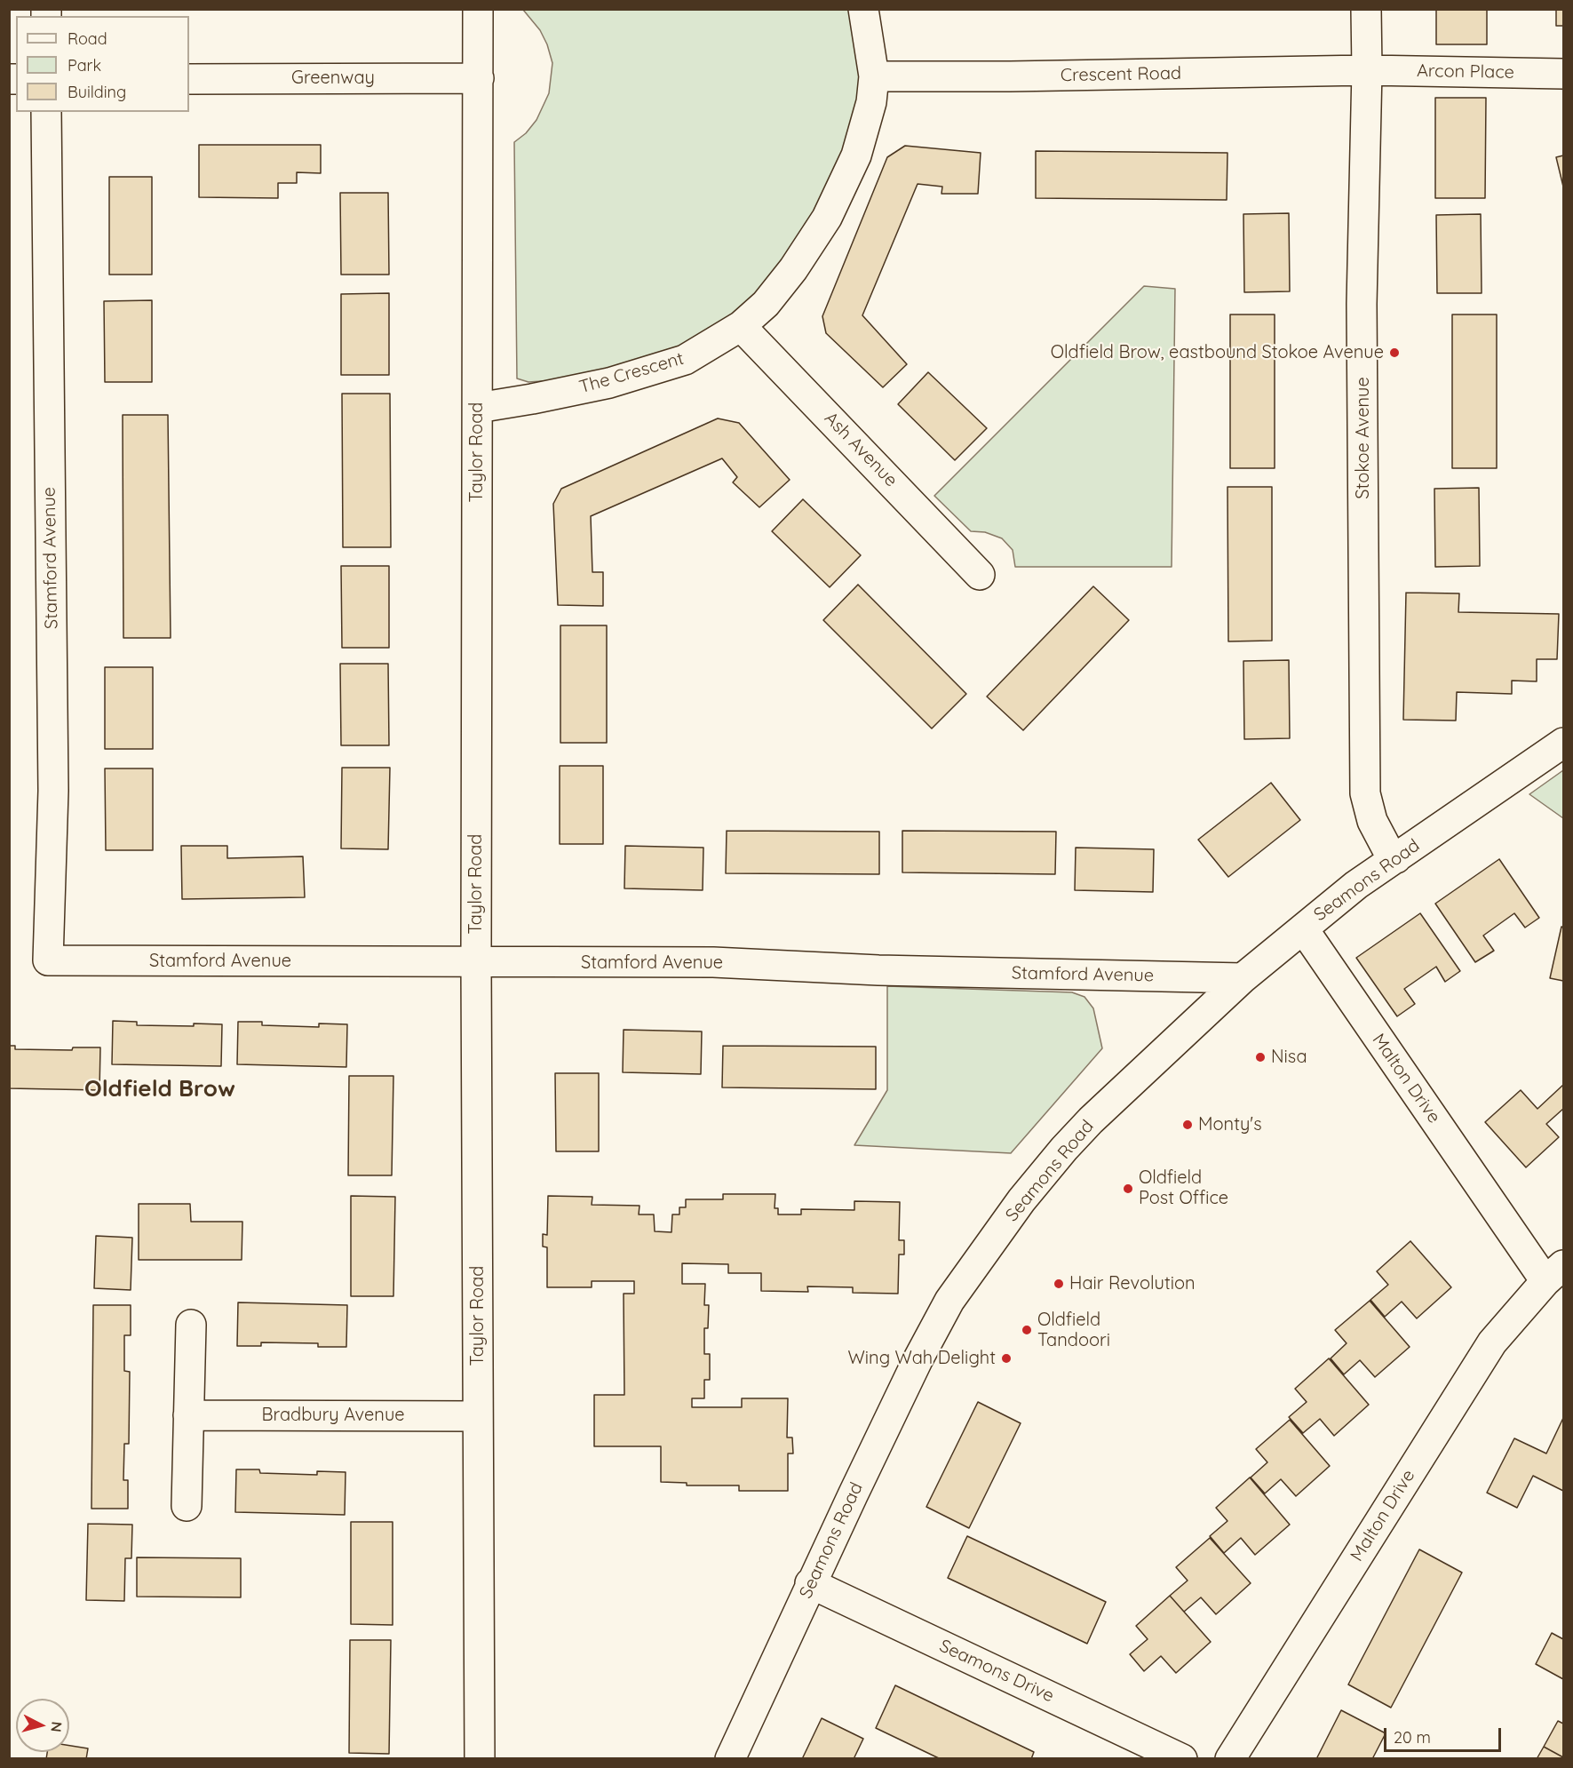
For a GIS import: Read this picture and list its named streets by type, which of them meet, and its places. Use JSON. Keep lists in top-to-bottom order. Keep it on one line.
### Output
{"streets":{"street":["Arcon Place","Crescent Road","Greenway","The Crescent","Stokoe Avenue","Ash Avenue","Taylor Road","Stamford Avenue","Seamons Road","Malton Drive","Bradbury Avenue","Seamons Drive"]},"crossings":[["Arcon Place","Crescent Road"],["Arcon Place","Stokoe Avenue"],["Crescent Road","The Crescent"],["Crescent Road","Stokoe Avenue"],["Greenway","Taylor Road"],["The Crescent","Ash Avenue"],["The Crescent","Taylor Road"],["Stokoe Avenue","Seamons Road"],["Taylor Road","Stamford Avenue"],["Taylor Road","Bradbury Avenue"],["Stamford Avenue","Seamons Road"],["Seamons Road","Malton Drive"],["Seamons Road","Seamons Drive"]],"districts":["Oldfield Brow"],"places":["Oldfield Brow, eastbound Stokoe Avenue","Nisa","Monty's","Oldfield Post Office","Hair Revolution","Oldfield Tandoori","Wing Wah Delight"],"legend":["Road","Park","Building"],"scale_bar":"20 m","north":"right"}
